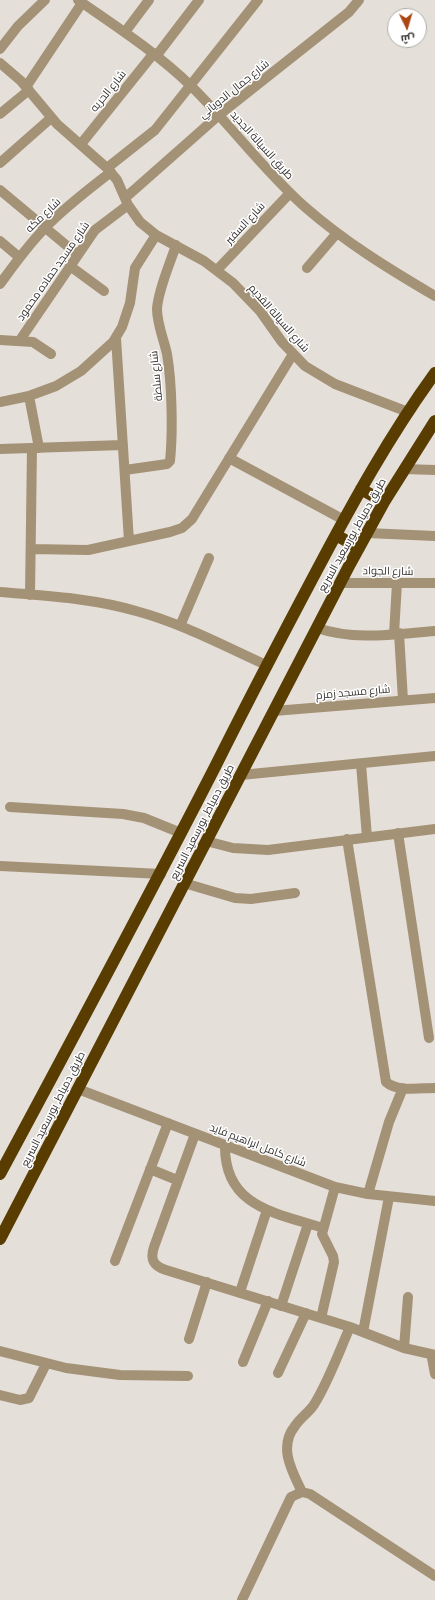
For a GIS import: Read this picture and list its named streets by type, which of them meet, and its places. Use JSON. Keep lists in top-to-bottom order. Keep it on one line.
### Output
{"streets":{"highway":["طريق دمياط, بورسعيد السريع"],"street":["شارع جمال الدوياني","شارع الحريه","طريق السيالة الجديد","شارع مكه","شارع السفير","شارع مسجد حماده محمود","شارع السيالة القديم","شارع سلطة","شارع الجواد","شارع مسجد زمزم","شارع كامل ابراهيم فايد"]},"crossings":[["شارع جمال الدوياني","طريق السيالة الجديد"],["شارع جمال الدوياني","شارع مسجد حماده محمود"],["شارع جمال الدوياني","شارع السيالة القديم"],["شارع الحريه","طريق السيالة الجديد"],["شارع الحريه","شارع السيالة القديم"],["طريق السيالة الجديد","شارع مكه"],["طريق السيالة الجديد","شارع السفير"],["شارع مكه","شارع السيالة القديم"],["شارع السفير","شارع السيالة القديم"],["شارع مسجد حماده محمود","شارع السيالة القديم"],["شارع السيالة القديم","شارع سلطة"],["شارع السيالة القديم","طريق دمياط, بورسعيد السريع"],["طريق دمياط, بورسعيد السريع","شارع الجواد"],["طريق دمياط, بورسعيد السريع","شارع مسجد زمزم"],["طريق دمياط, بورسعيد السريع","شارع كامل ابراهيم فايد"]],"north":"bottom"}
